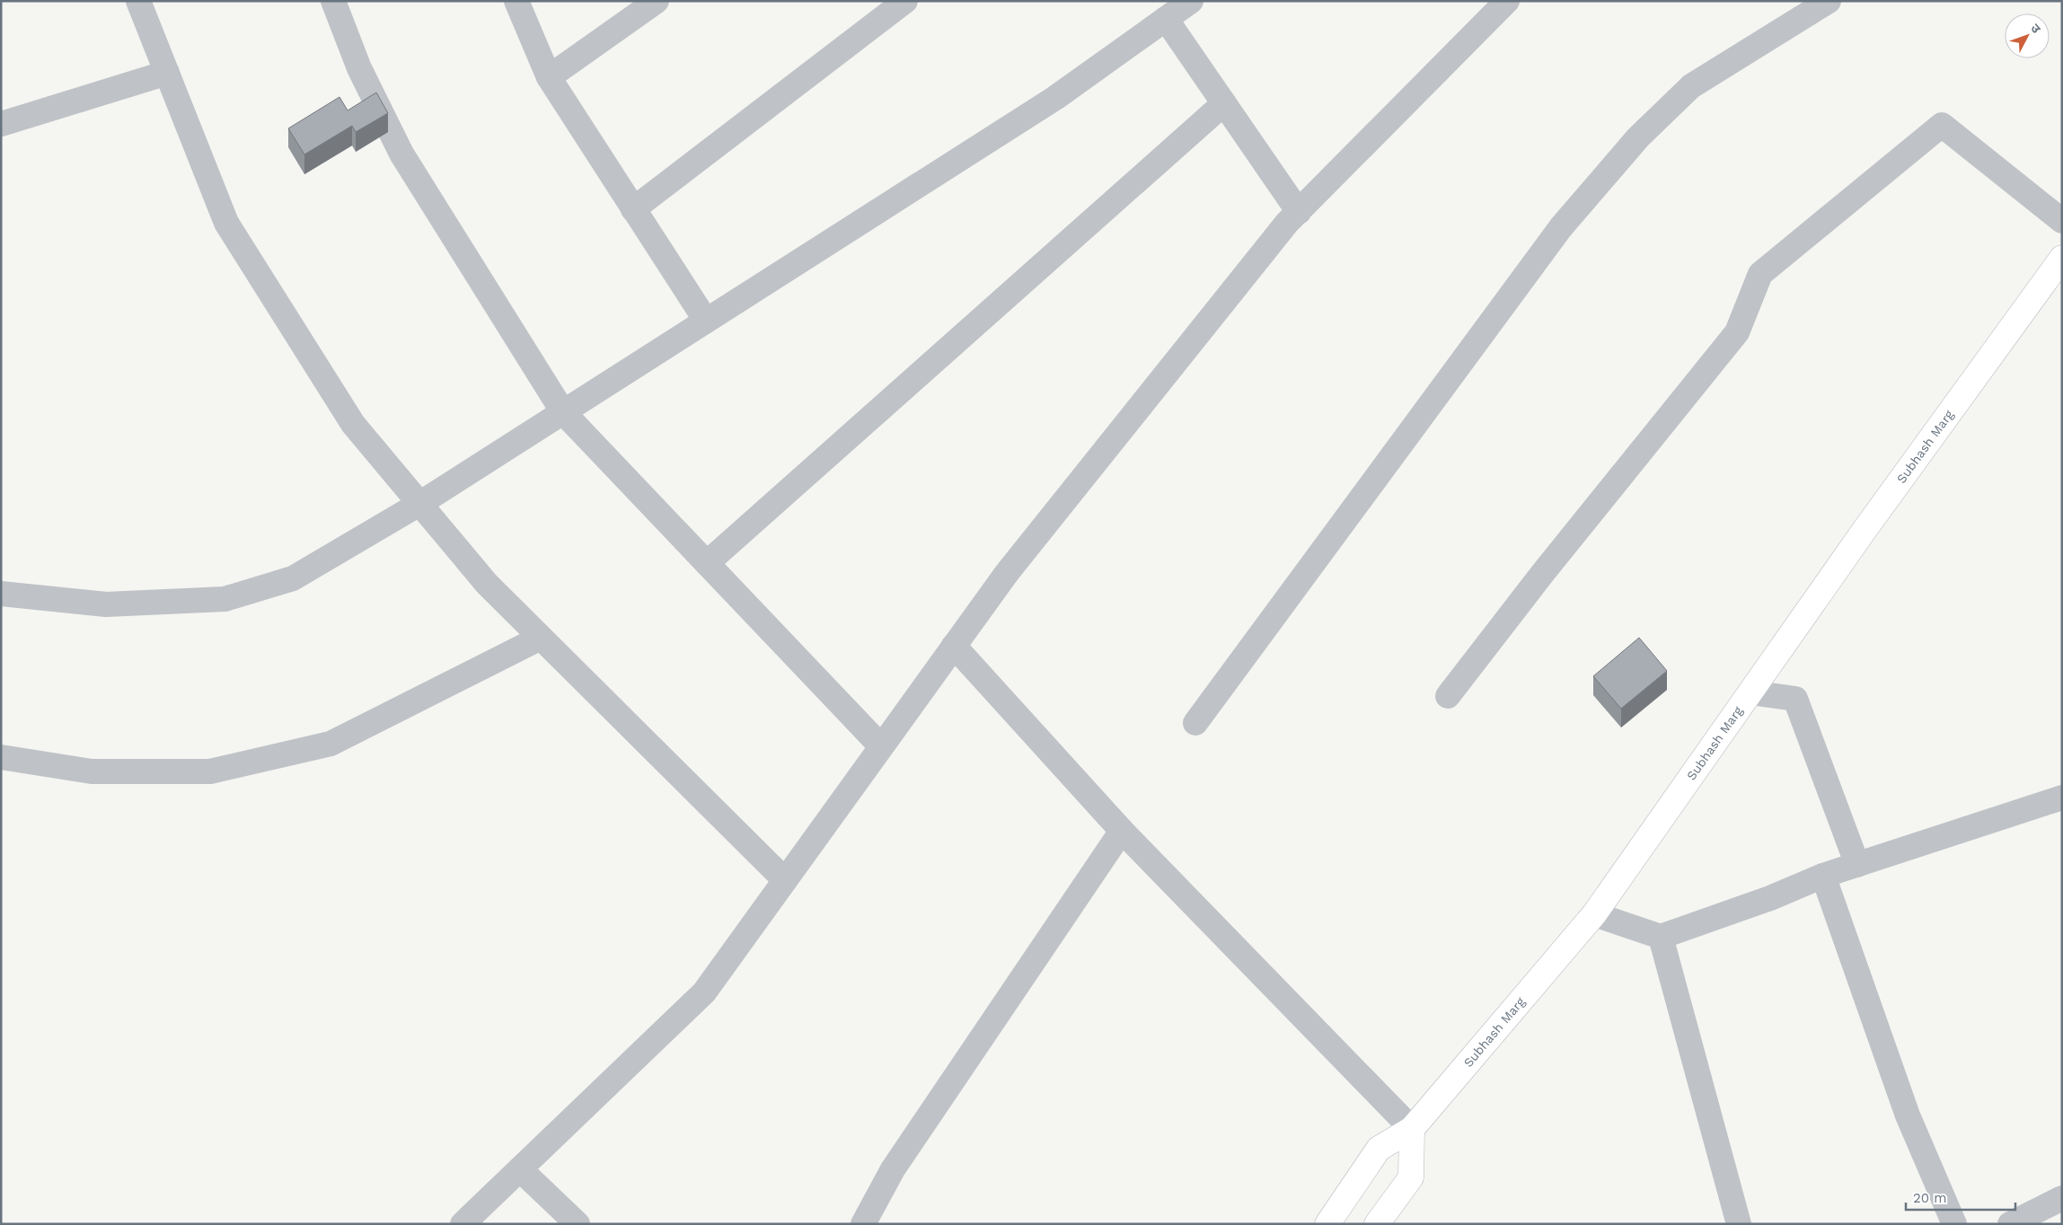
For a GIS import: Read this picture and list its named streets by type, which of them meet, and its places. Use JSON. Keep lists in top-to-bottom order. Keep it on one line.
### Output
{"streets":{"main road":["Subhash Marg"]},"scale_bar":"20 m","north":"top right"}
